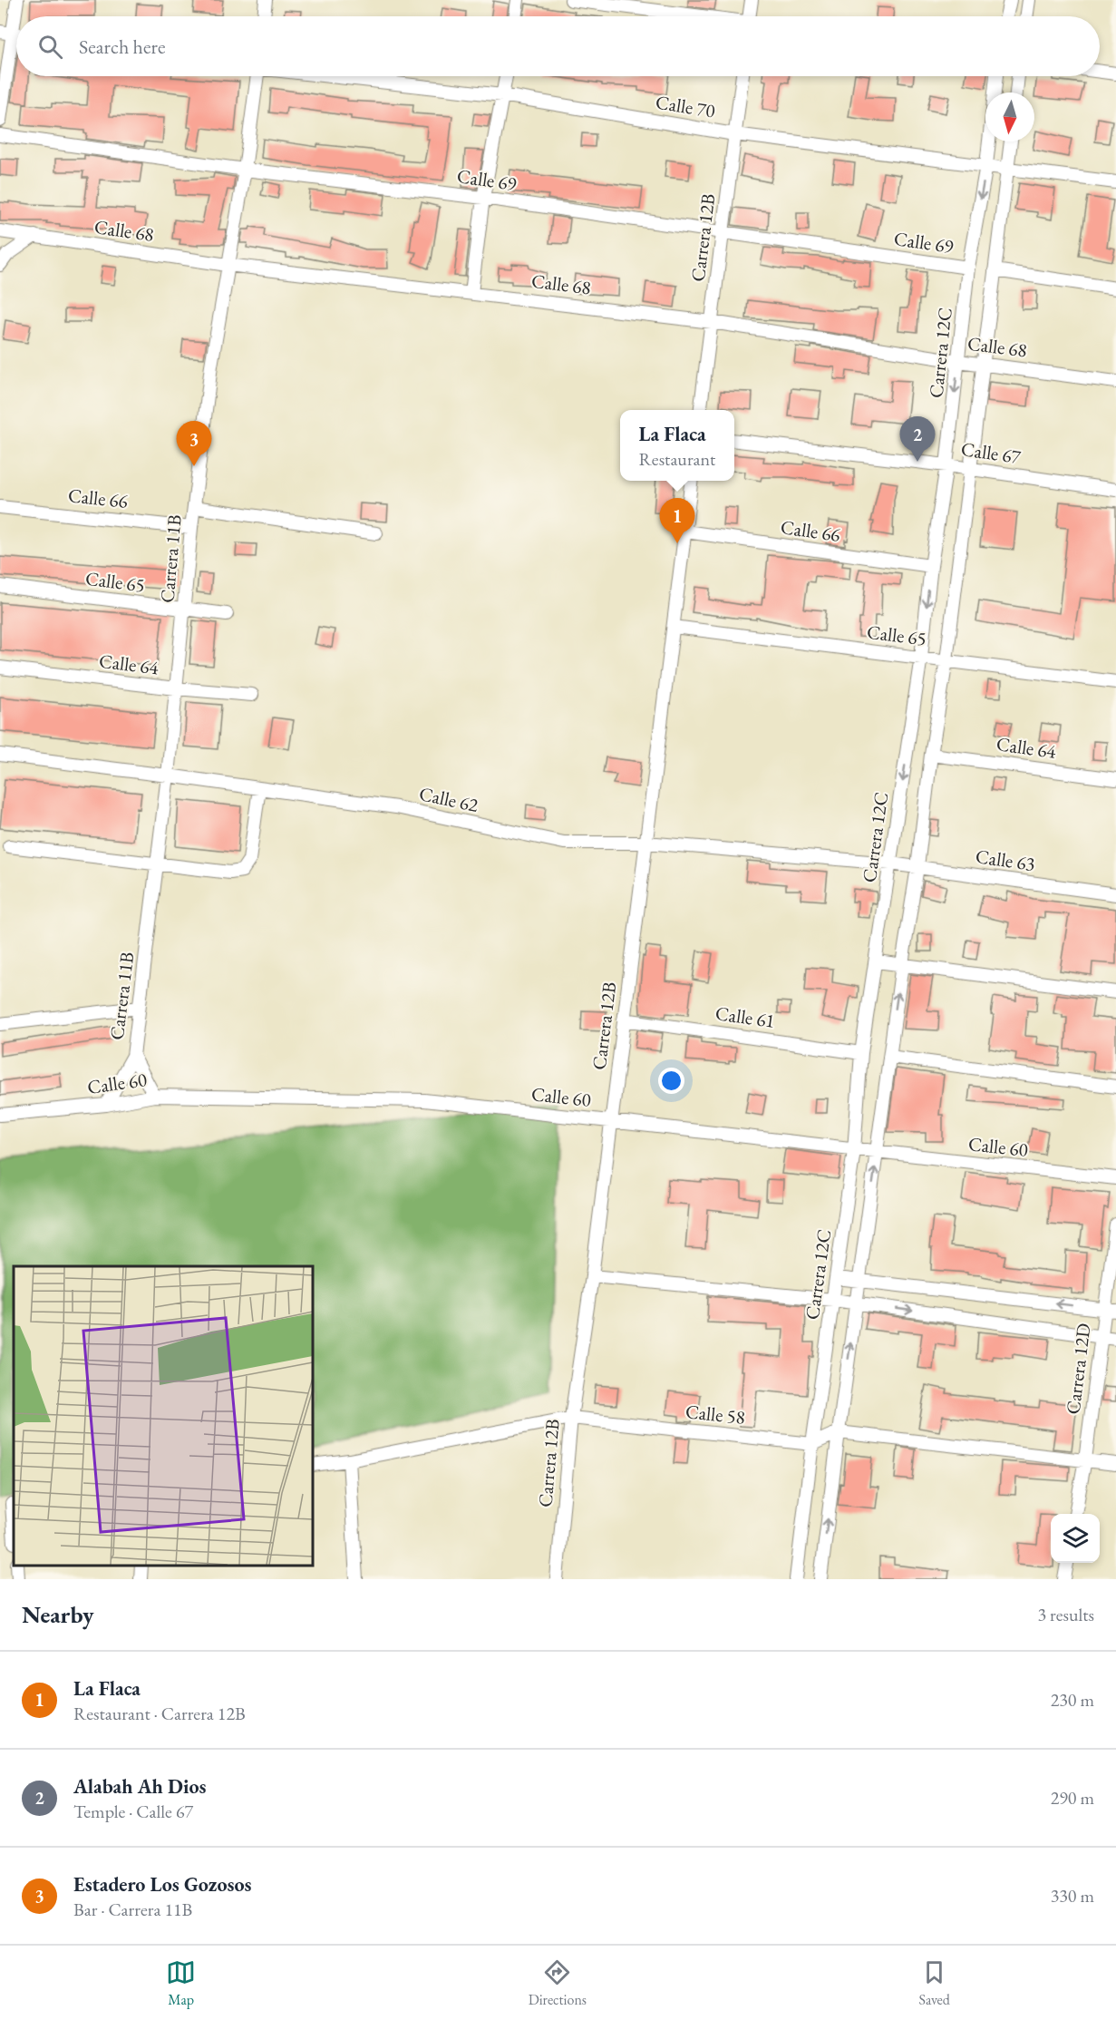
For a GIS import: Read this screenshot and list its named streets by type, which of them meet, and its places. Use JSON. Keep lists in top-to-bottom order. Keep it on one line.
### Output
{"streets":{"street":["Calle 70","Calle 69","Calle 68","Carrera 12B","Carrera 12C","Calle 67","Calle 66","Carrera 11B","Calle 65","Calle 64","Calle 62","Calle 63","Calle 61","Calle 60","Carrera 12D","Calle 58"]},"crossings":[["Calle 70","Carrera 12B"],["Calle 70","Carrera 12C"],["Calle 69","Carrera 12B"],["Calle 69","Carrera 12C"],["Calle 69","Carrera 11B"],["Calle 68","Carrera 12B"],["Calle 68","Carrera 12C"],["Calle 68","Carrera 11B"],["Carrera 12B","Calle 66"],["Carrera 12B","Calle 65"],["Carrera 12B","Calle 62"],["Carrera 12B","Calle 61"],["Carrera 12B","Calle 60"],["Carrera 12B","Calle 58"],["Carrera 12C","Calle 67"],["Carrera 12C","Calle 66"],["Carrera 12C","Calle 65"],["Carrera 12C","Calle 62"],["Carrera 12C","Calle 63"],["Carrera 12C","Calle 61"],["Carrera 12C","Calle 60"],["Carrera 12C","Calle 58"],["Calle 66","Carrera 11B"],["Carrera 11B","Calle 65"],["Carrera 11B","Calle 64"],["Carrera 11B","Calle 62"],["Carrera 11B","Calle 60"],["Calle 62","Calle 63"]],"north":"bottom","page":{"search":"Search here","popup":["La Flaca","Restaurant"],"pins":["2","3","1"],"heading":["Nearby","3 results"],"list":[{"mark":"1","name":"La Flaca","note":"Restaurant · Carrera 12B","value":"230 m"},{"mark":"2","name":"Alabah Ah Dios","note":"Temple · Calle 67","value":"290 m"},{"mark":"3","name":"Estadero Los Gozosos","note":"Bar · Carrera 11B","value":"330 m"}],"nav":["Map","Directions","Saved"]}}
